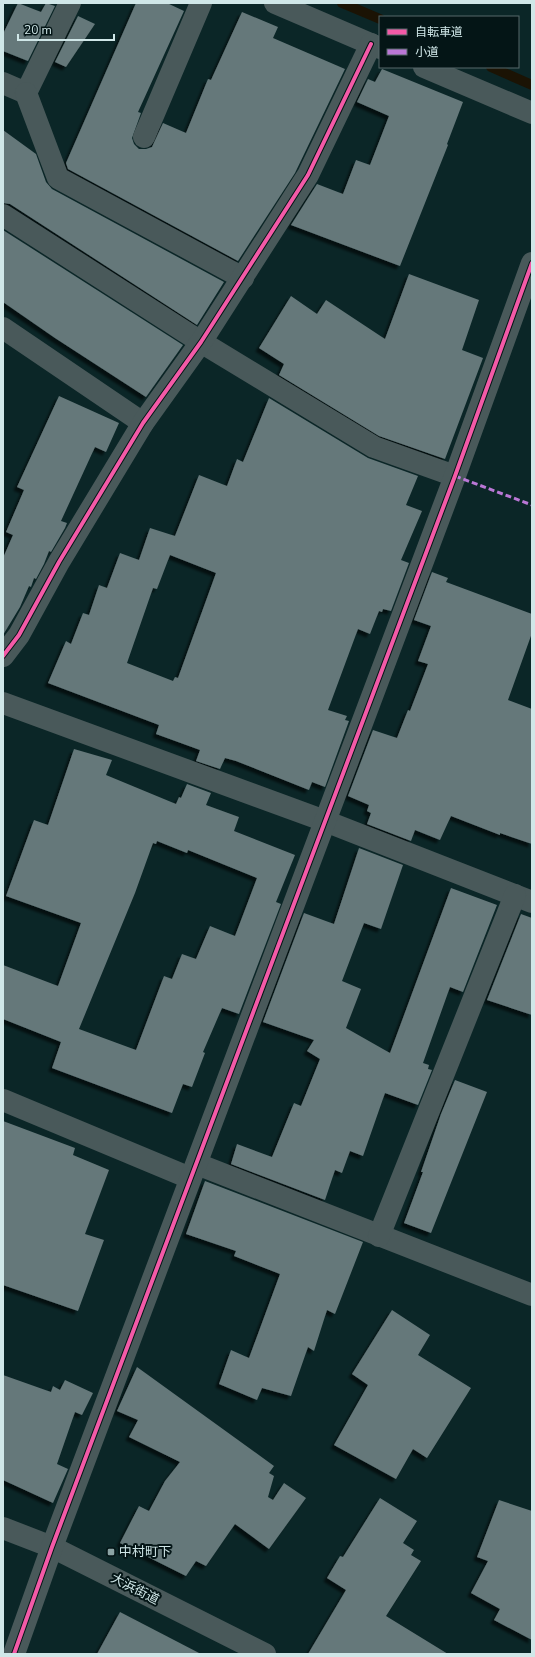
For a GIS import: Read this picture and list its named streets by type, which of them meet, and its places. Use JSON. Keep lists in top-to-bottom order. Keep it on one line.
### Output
{"streets":{"street":["大浜街道"]},"places":{"transit":["中村町下"]},"legend":["自転車道","小道"],"scale_bar":"20 m"}
